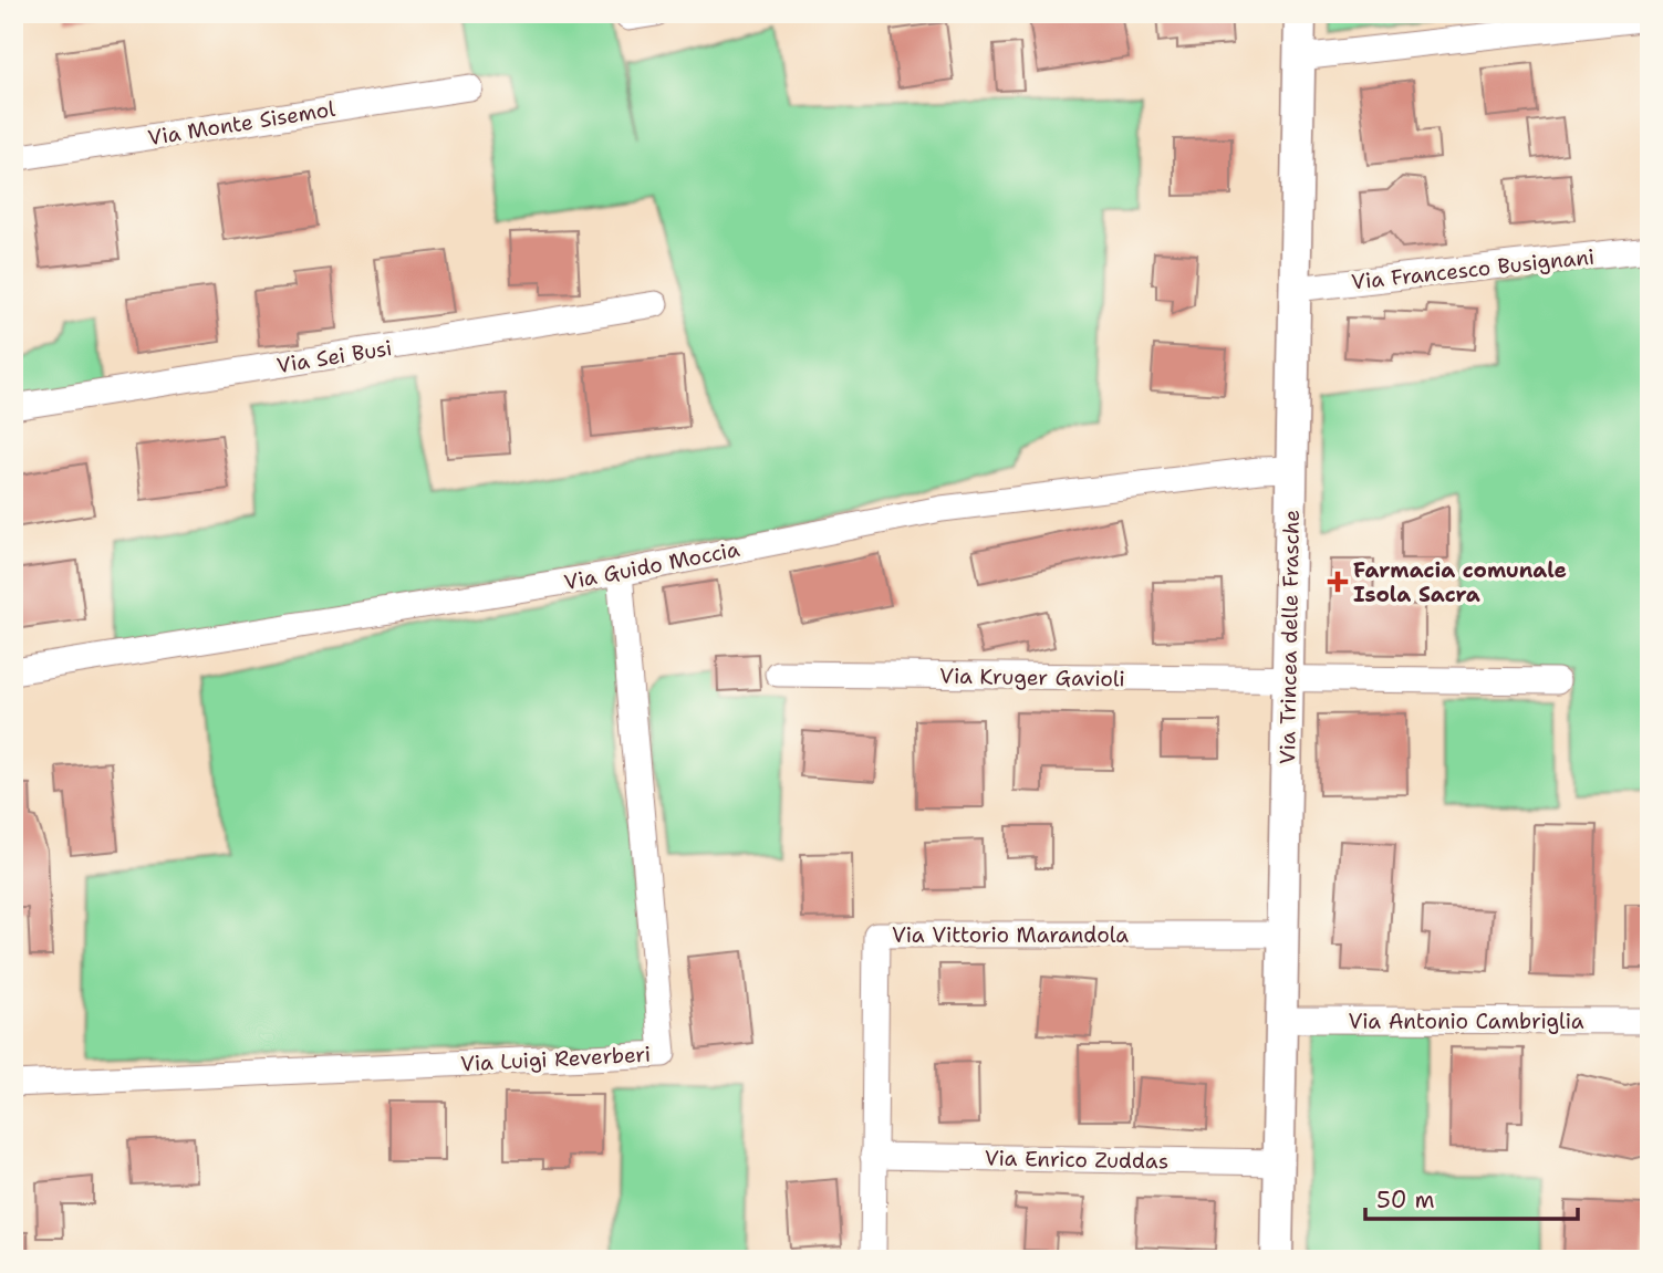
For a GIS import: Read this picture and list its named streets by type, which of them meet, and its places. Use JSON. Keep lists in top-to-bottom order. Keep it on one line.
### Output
{"streets":{"street":["Via Monte Sisemol","Via Francesco Busignani","Via Sei Busi","Via Guido Moccia","Via Trincea delle Frasche","Via Kruger Gavioli","Via Vittorio Marandola","Via Antonio Cambriglia","Via Luigi Reverberi","Via Enrico Zuddas"]},"crossings":[["Via Francesco Busignani","Via Trincea delle Frasche"],["Via Guido Moccia","Via Trincea delle Frasche"],["Via Guido Moccia","Via Luigi Reverberi"],["Via Trincea delle Frasche","Via Kruger Gavioli"],["Via Trincea delle Frasche","Via Vittorio Marandola"],["Via Trincea delle Frasche","Via Antonio Cambriglia"],["Via Trincea delle Frasche","Via Enrico Zuddas"],["Via Vittorio Marandola","Via Enrico Zuddas"]],"places":{"health":["Farmacia comunale Isola Sacra"]},"scale_bar":"50 m"}
